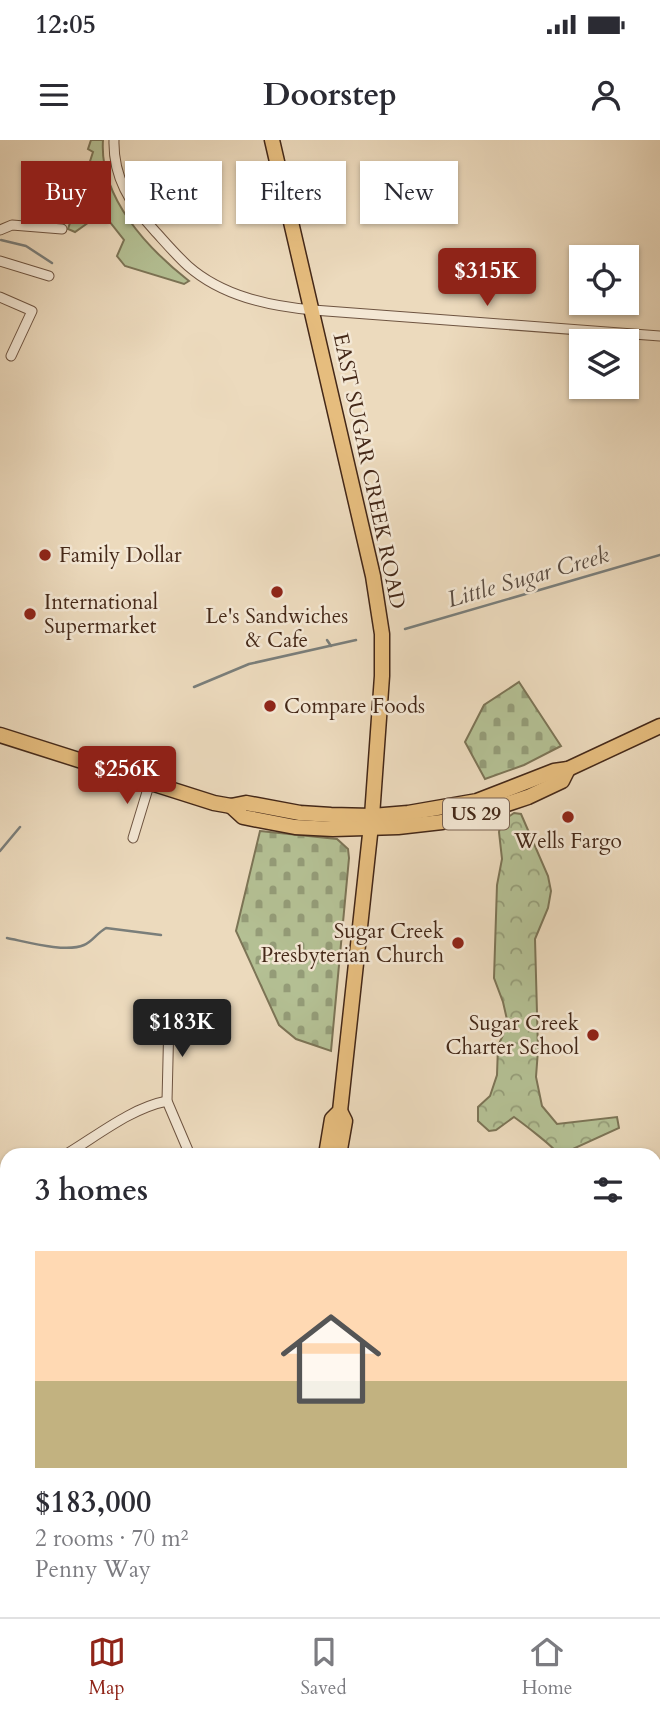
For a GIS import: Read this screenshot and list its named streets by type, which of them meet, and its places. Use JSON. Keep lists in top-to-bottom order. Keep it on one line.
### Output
{"streets":{"main road":["EAST SUGAR CREEK ROAD","US 29"]},"crossings":[["EAST SUGAR CREEK ROAD","US 29"]],"water":["Little Sugar Creek"],"places":["Family Dollar","Le's Sandwiches & Cafe","International Supermarket","Compare Foods","Wells Fargo","Sugar Creek Presbyterian Church","Sugar Creek Charter School"],"page":{"status":"12:05","header":"Doorstep","chip":["Buy","Rent","Filters","New"],"price":["$315K","$256K","$183K"],"heading":"3 homes","list":[{"name":"$183,000","note":"2 rooms · 70 m² · Penny Way"}],"tabs":["Map","Saved","Home"]}}
